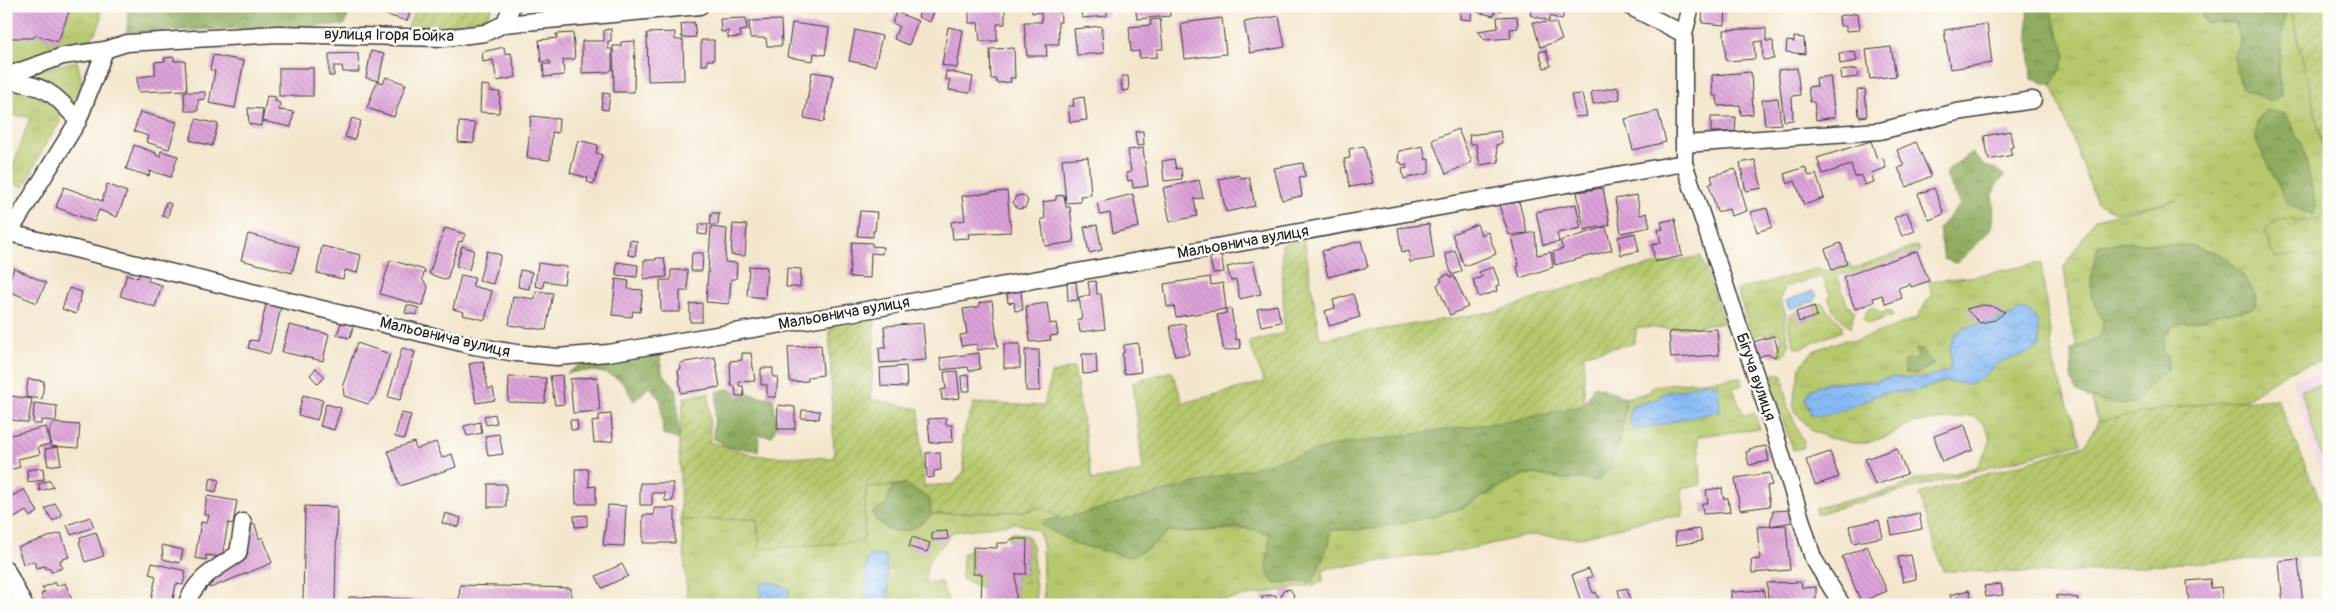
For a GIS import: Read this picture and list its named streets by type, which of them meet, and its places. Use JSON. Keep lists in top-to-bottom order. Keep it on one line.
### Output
{"streets":{"street":["вулиця Ігоря Бойка","Мальовнича вулиця","Бігуча вулиця"]},"crossings":[["Мальовнича вулиця","Бігуча вулиця"]]}
